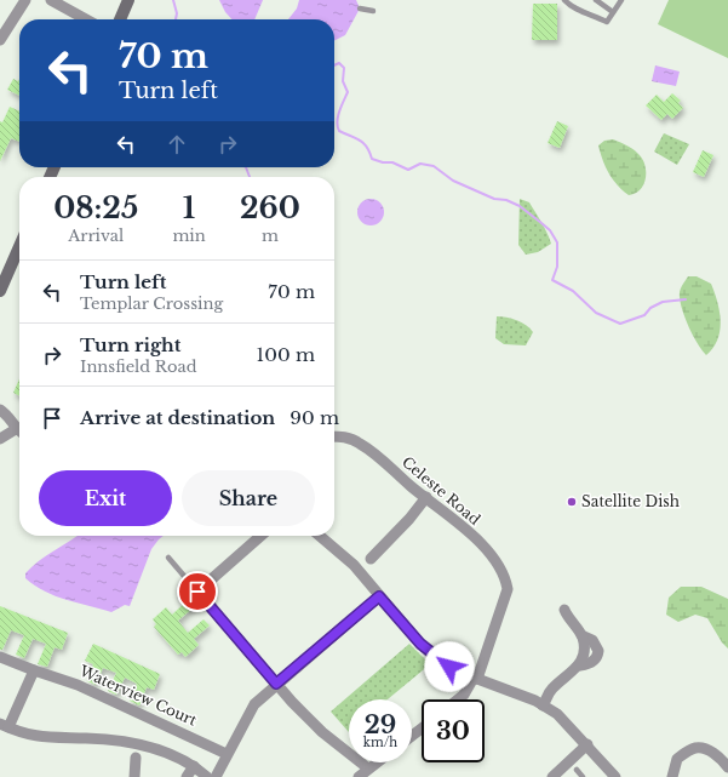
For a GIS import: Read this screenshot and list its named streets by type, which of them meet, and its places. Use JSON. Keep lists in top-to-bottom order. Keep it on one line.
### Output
{"streets":{"street":["Celeste Road","Waterview Court"]},"places":["Satellite Dish"],"page":{"turn":["70 m","Turn left"],"eta":["08:25","Arrival","1","min","260","m"],"list":[{"name":"Turn left","note":"Templar Crossing","value":"70 m"},{"name":"Turn right","note":"Innsfield Road","value":"100 m"},{"name":"Arrive at destination","value":"90 m"}],"buttons":["Exit","Share"],"speed":"29 km/h","limit":"30"}}
